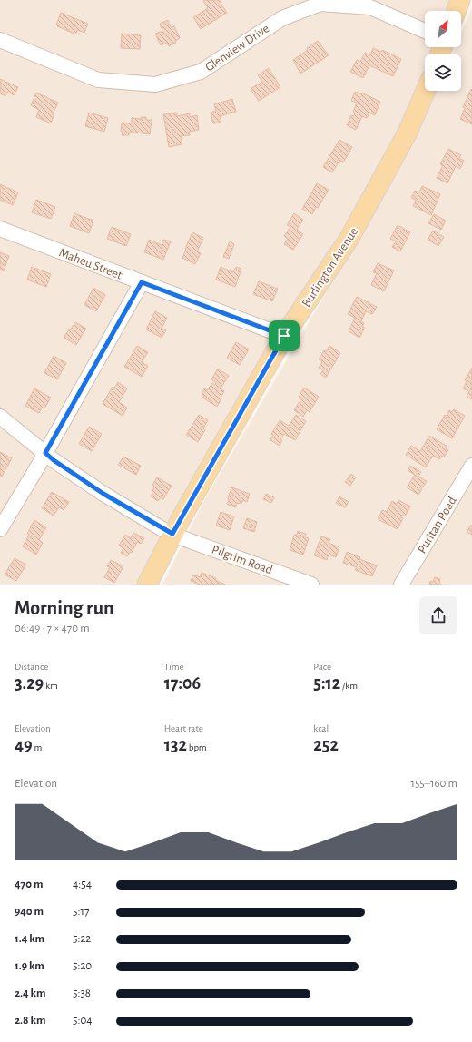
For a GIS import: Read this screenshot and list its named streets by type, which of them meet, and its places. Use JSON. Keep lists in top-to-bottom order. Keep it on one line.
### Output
{"streets":{"main road":["Burlington Avenue"],"street":["Glenview Drive","Maheu Street","Puritan Road","Pilgrim Road"]},"crossings":[["Maheu Street","Burlington Avenue"],["Burlington Avenue","Pilgrim Road"]],"north":"top right","page":{"heading":["Morning run","06:49 · 7 × 470 m"],"stats":[["Distance","3.29 km"],["Time","17:06"],["Pace","5:12 /km"],["Elevation","49 m"],["Heart rate","132 bpm"],["kcal","252"]],"chart":["Elevation","155–160 m"],"list":[{"name":"470 m","note":"4:54"},{"name":"940 m","note":"5:17"},{"name":"1.4 km","note":"5:22"},{"name":"1.9 km","note":"5:20"},{"name":"2.4 km","note":"5:38"},{"name":"2.8 km","note":"5:04"}]}}
